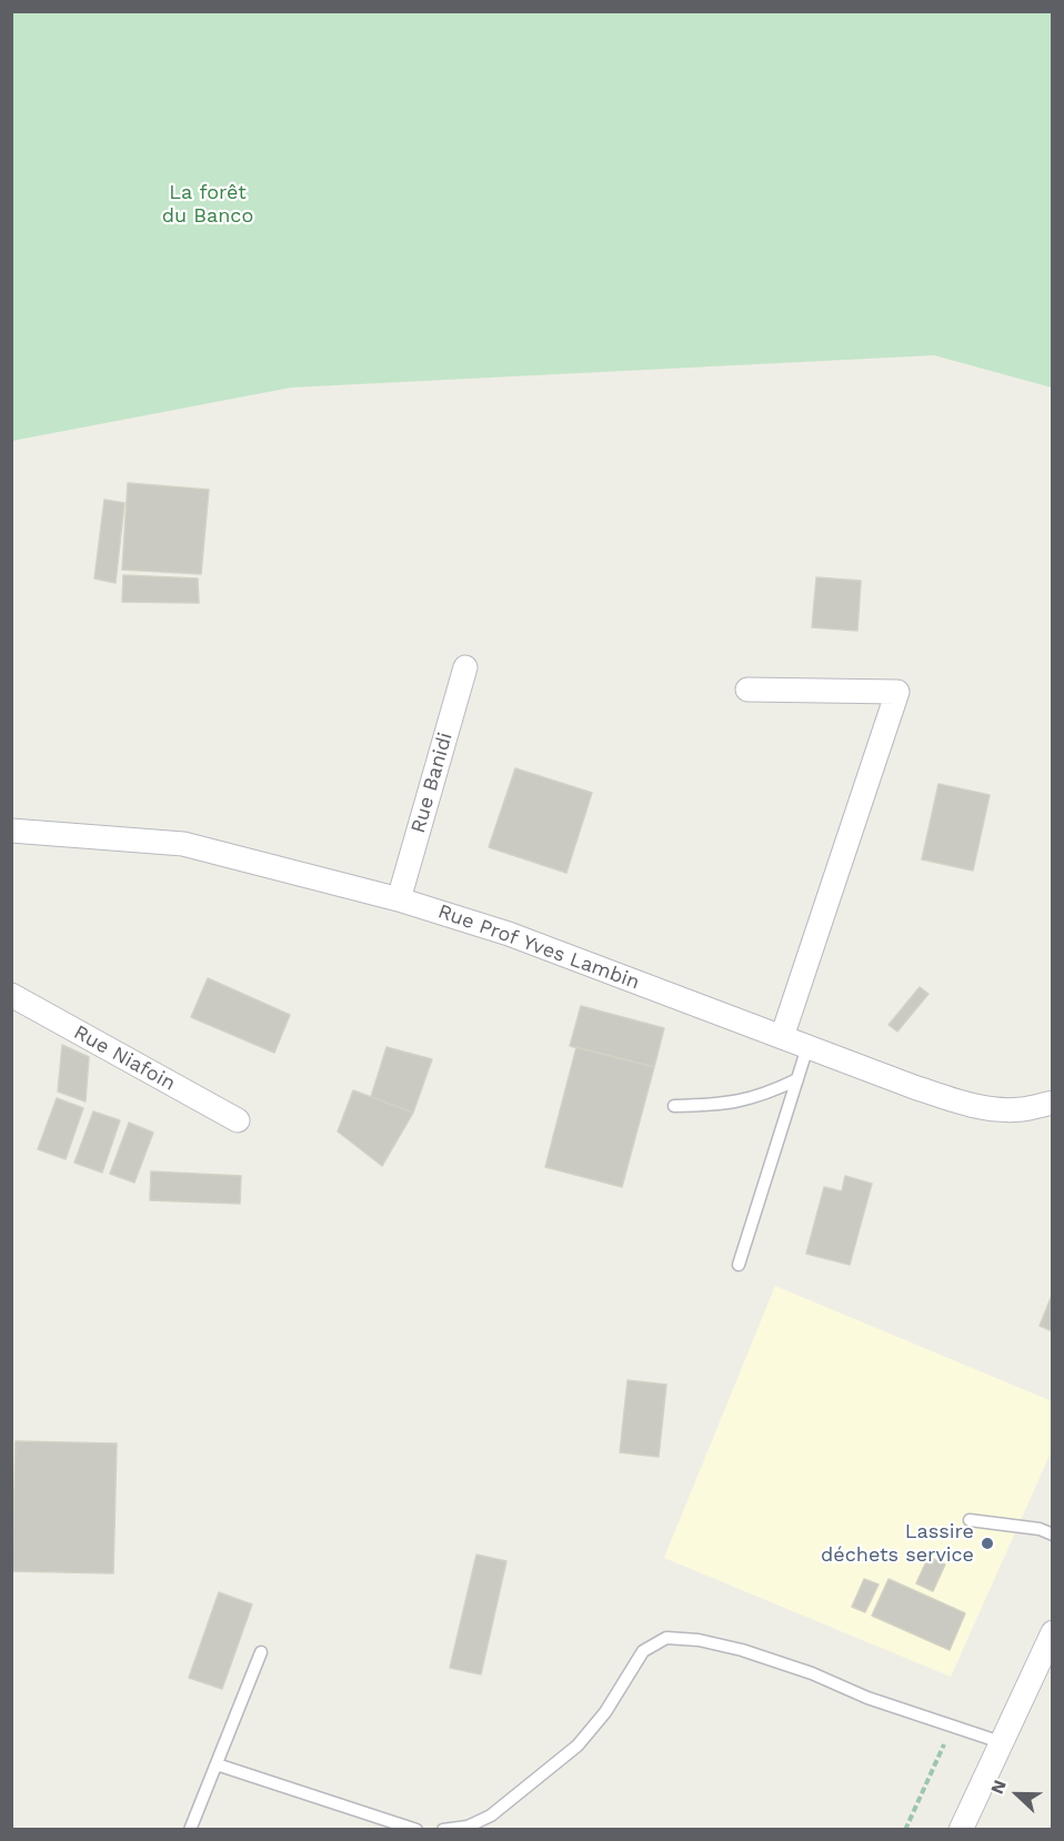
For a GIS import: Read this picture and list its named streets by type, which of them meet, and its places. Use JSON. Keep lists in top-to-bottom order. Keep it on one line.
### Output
{"streets":{"street":["Rue Banidi","Rue Prof Yves Lambin","Rue Niafoin"]},"crossings":[["Rue Banidi","Rue Prof Yves Lambin"]],"parks":["La forêt du Banco"],"places":["Lassire déchets service"],"north":"left"}
